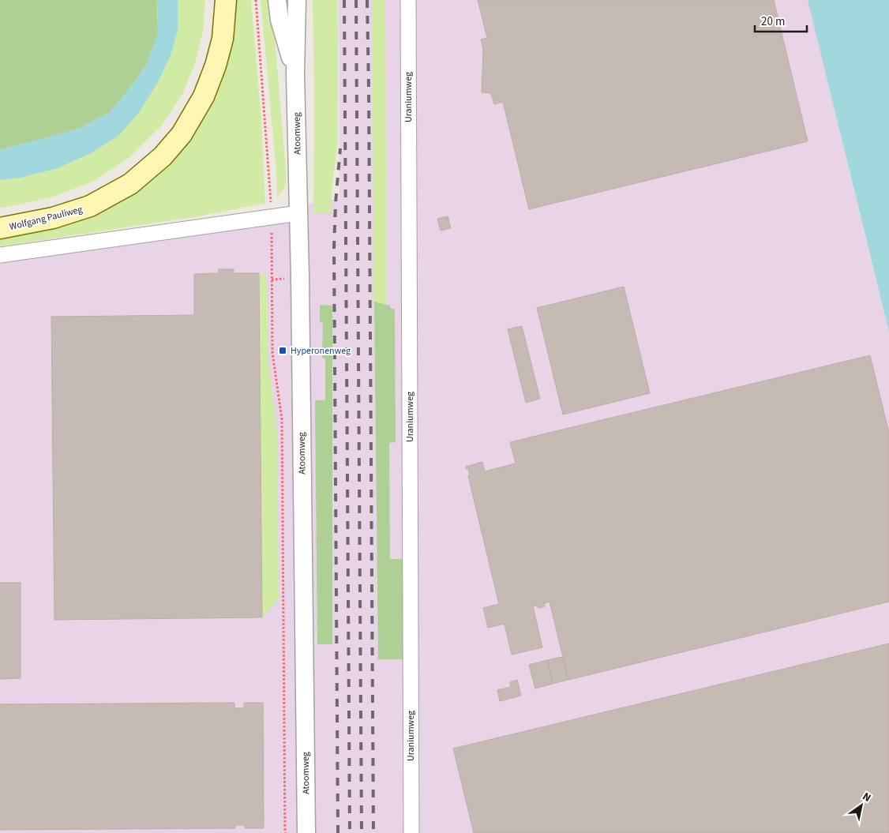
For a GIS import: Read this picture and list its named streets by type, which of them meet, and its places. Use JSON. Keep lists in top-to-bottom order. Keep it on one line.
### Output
{"streets":{"main road":["Wolfgang Pauliweg"],"street":["Uraniumweg","Atoomweg"]},"places":{"transit":["Hyperonenweg"]},"scale_bar":"20 m","north":"top right"}
